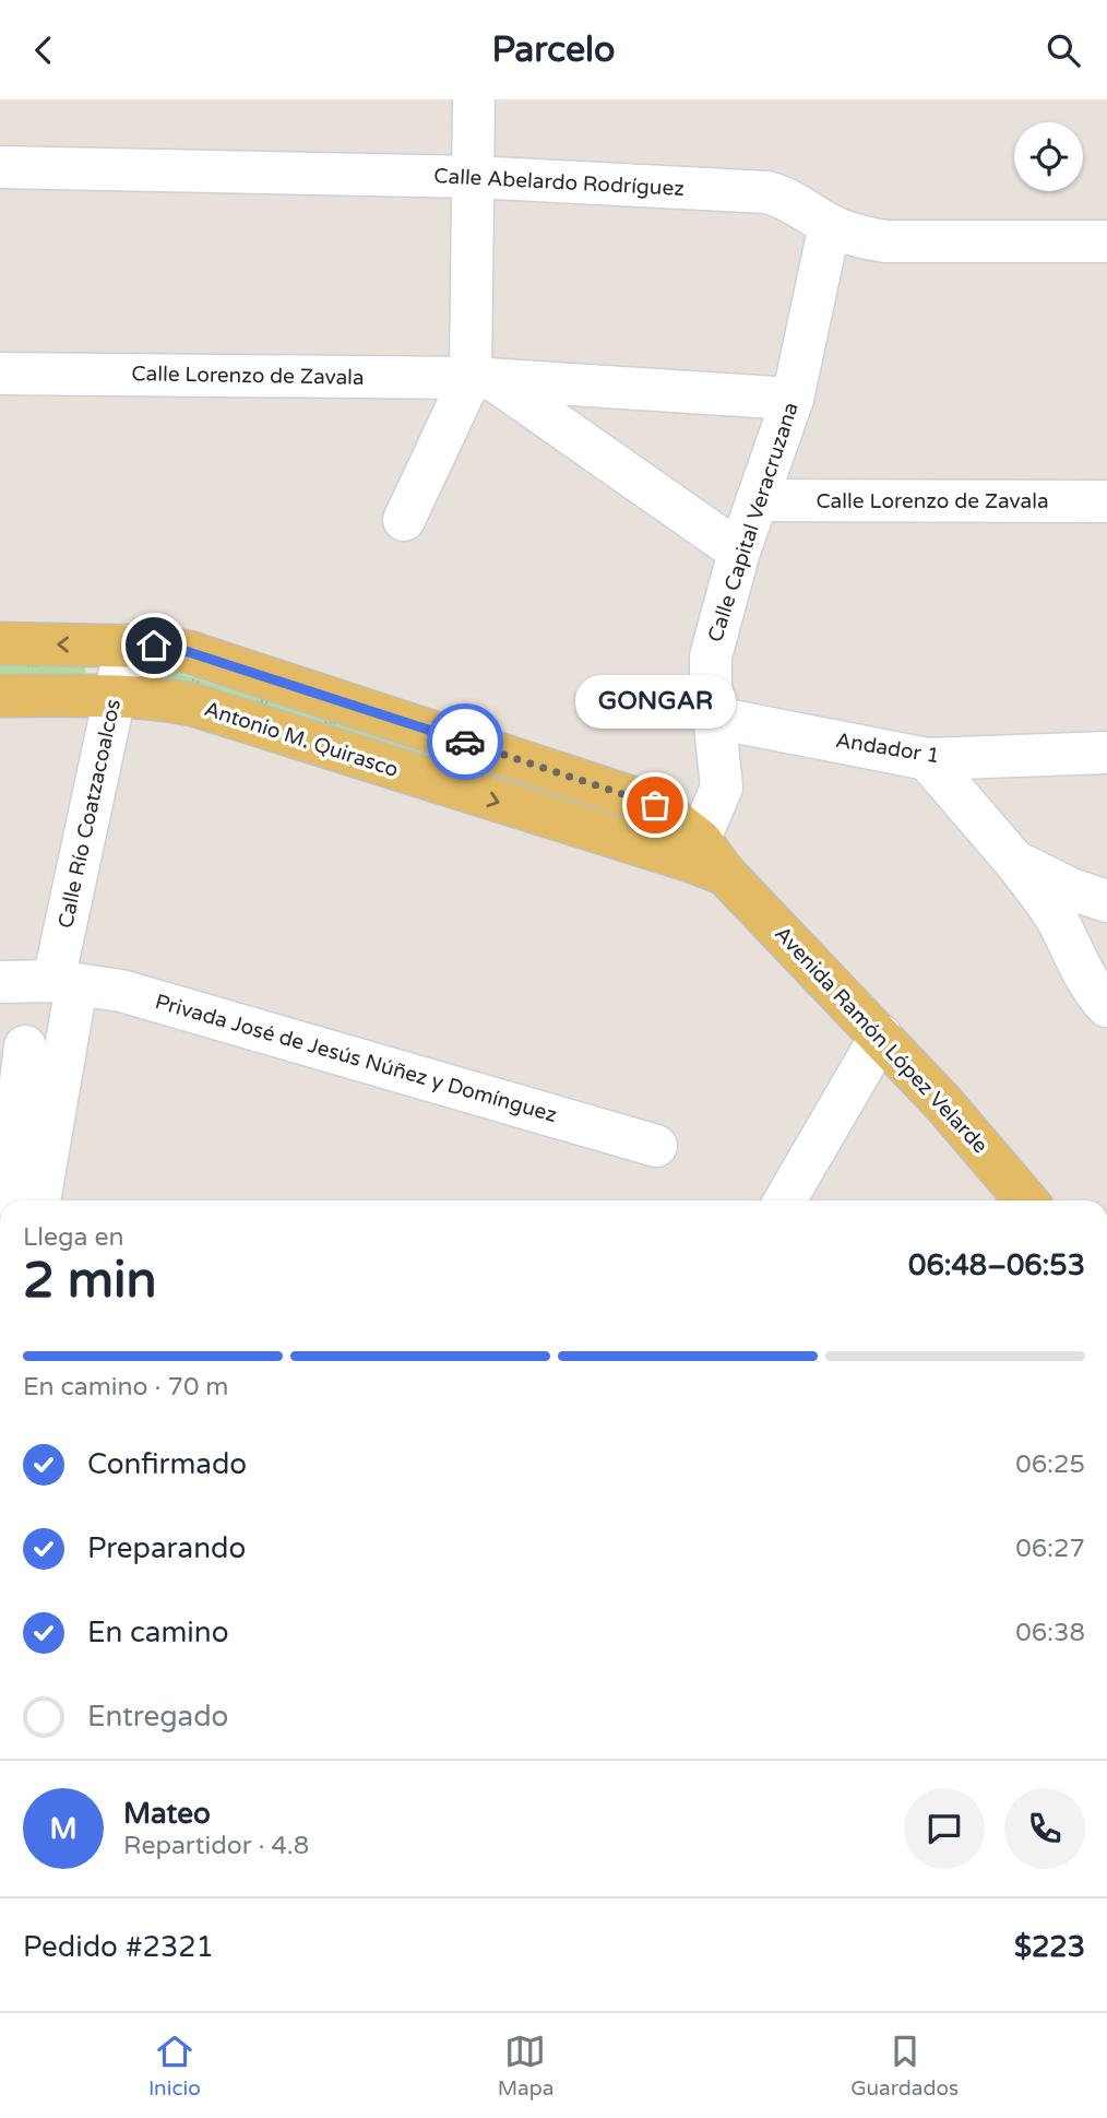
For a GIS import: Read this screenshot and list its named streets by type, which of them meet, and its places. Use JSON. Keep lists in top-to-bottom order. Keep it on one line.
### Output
{"streets":{"main road":["Antonio M. Quirasco","Avenida Ramón López Velarde"],"street":["Calle Abelardo Rodríguez","Calle Lorenzo de Zavala","Calle Capital Veracruzana","Andador 1","Calle Río Coatzacoalcos","Privada José de Jesús Núñez y Domínguez"]},"crossings":[["Calle Abelardo Rodríguez","Calle Capital Veracruzana"],["Calle Lorenzo de Zavala","Calle Capital Veracruzana"],["Calle Capital Veracruzana","Antonio M. Quirasco"],["Calle Capital Veracruzana","Andador 1"],["Calle Capital Veracruzana","Avenida Ramón López Velarde"],["Antonio M. Quirasco","Calle Río Coatzacoalcos"],["Antonio M. Quirasco","Avenida Ramón López Velarde"],["Calle Río Coatzacoalcos","Privada José de Jesús Núñez y Domínguez"]],"places":["GONGAR"],"page":{"header":"Parcelo","bubble":"GONGAR","heading":["2 min","Llega en","06:48–06:53"],"panel":["Mateo","Repartidor · 4.8","Pedido #2321","$223"],"bar":"En camino · 70 m","list":[["Confirmado","06:25"],["Preparando","06:27"],["En camino","06:38"],"Entregado"],"round":"M","tabs":["Inicio","Mapa","Guardados"]}}
